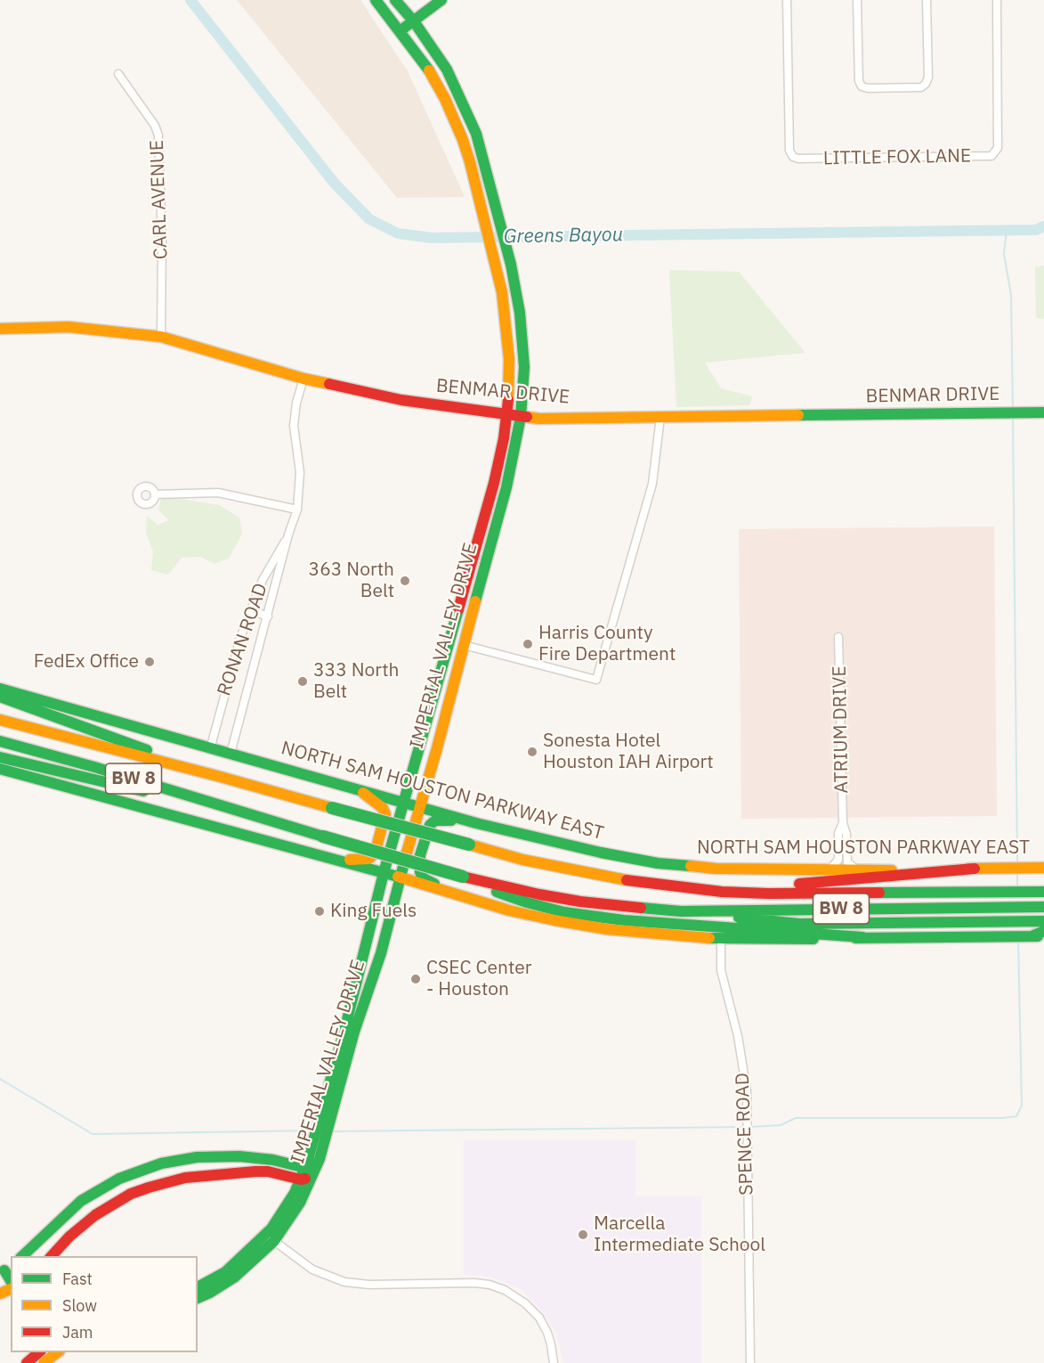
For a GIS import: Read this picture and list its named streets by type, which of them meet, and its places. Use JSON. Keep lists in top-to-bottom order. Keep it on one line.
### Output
{"streets":{"main road":["BENMAR DRIVE","IMPERIAL VALLEY DRIVE","BW 8","NORTH SAM HOUSTON PARKWAY EAST"],"street":["LITTLE FOX LANE","CARL AVENUE","RONAN ROAD","ATRIUM DRIVE","SPENCE ROAD"]},"crossings":[["CARL AVENUE","BENMAR DRIVE"],["BENMAR DRIVE","RONAN ROAD"],["BENMAR DRIVE","IMPERIAL VALLEY DRIVE"],["RONAN ROAD","NORTH SAM HOUSTON PARKWAY EAST"],["IMPERIAL VALLEY DRIVE","NORTH SAM HOUSTON PARKWAY EAST"],["ATRIUM DRIVE","NORTH SAM HOUSTON PARKWAY EAST"]],"water":["Greens Bayou"],"places":["363 North Belt","Harris County Fire Department","FedEx Office","333 North Belt","Sonesta Hotel Houston IAH Airport","King Fuels","CSEC Center - Houston","Marcella Intermediate School"],"legend":["Fast","Slow","Jam"]}
